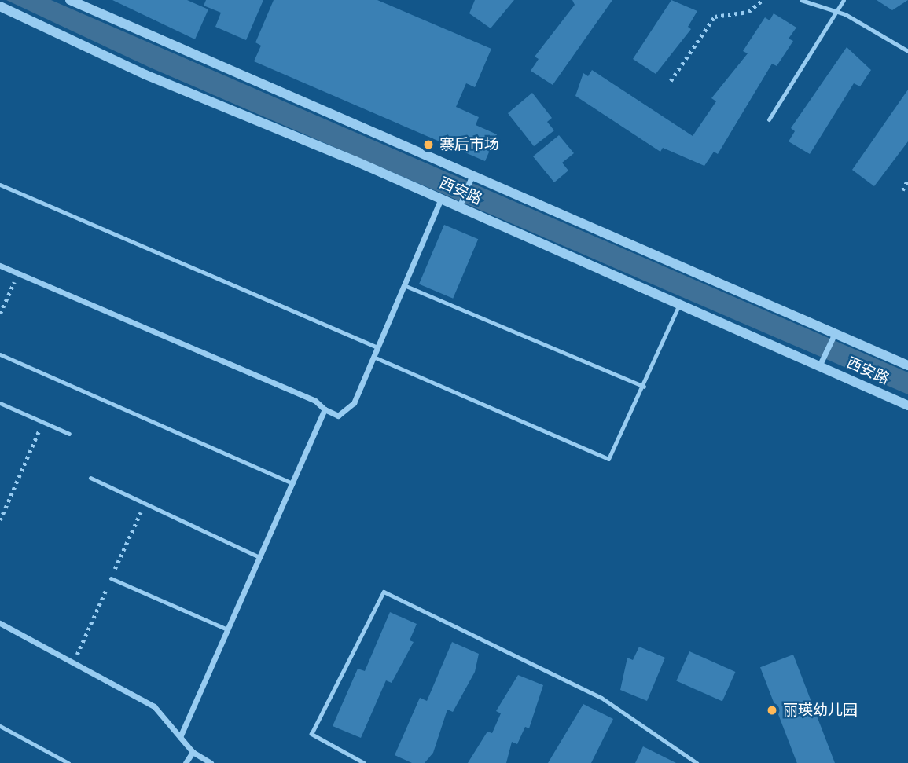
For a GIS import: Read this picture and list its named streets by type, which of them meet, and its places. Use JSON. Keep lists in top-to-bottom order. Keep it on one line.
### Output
{"streets":{"street":["西安路"]},"places":["寨后市场","丽瑛幼儿园"]}
